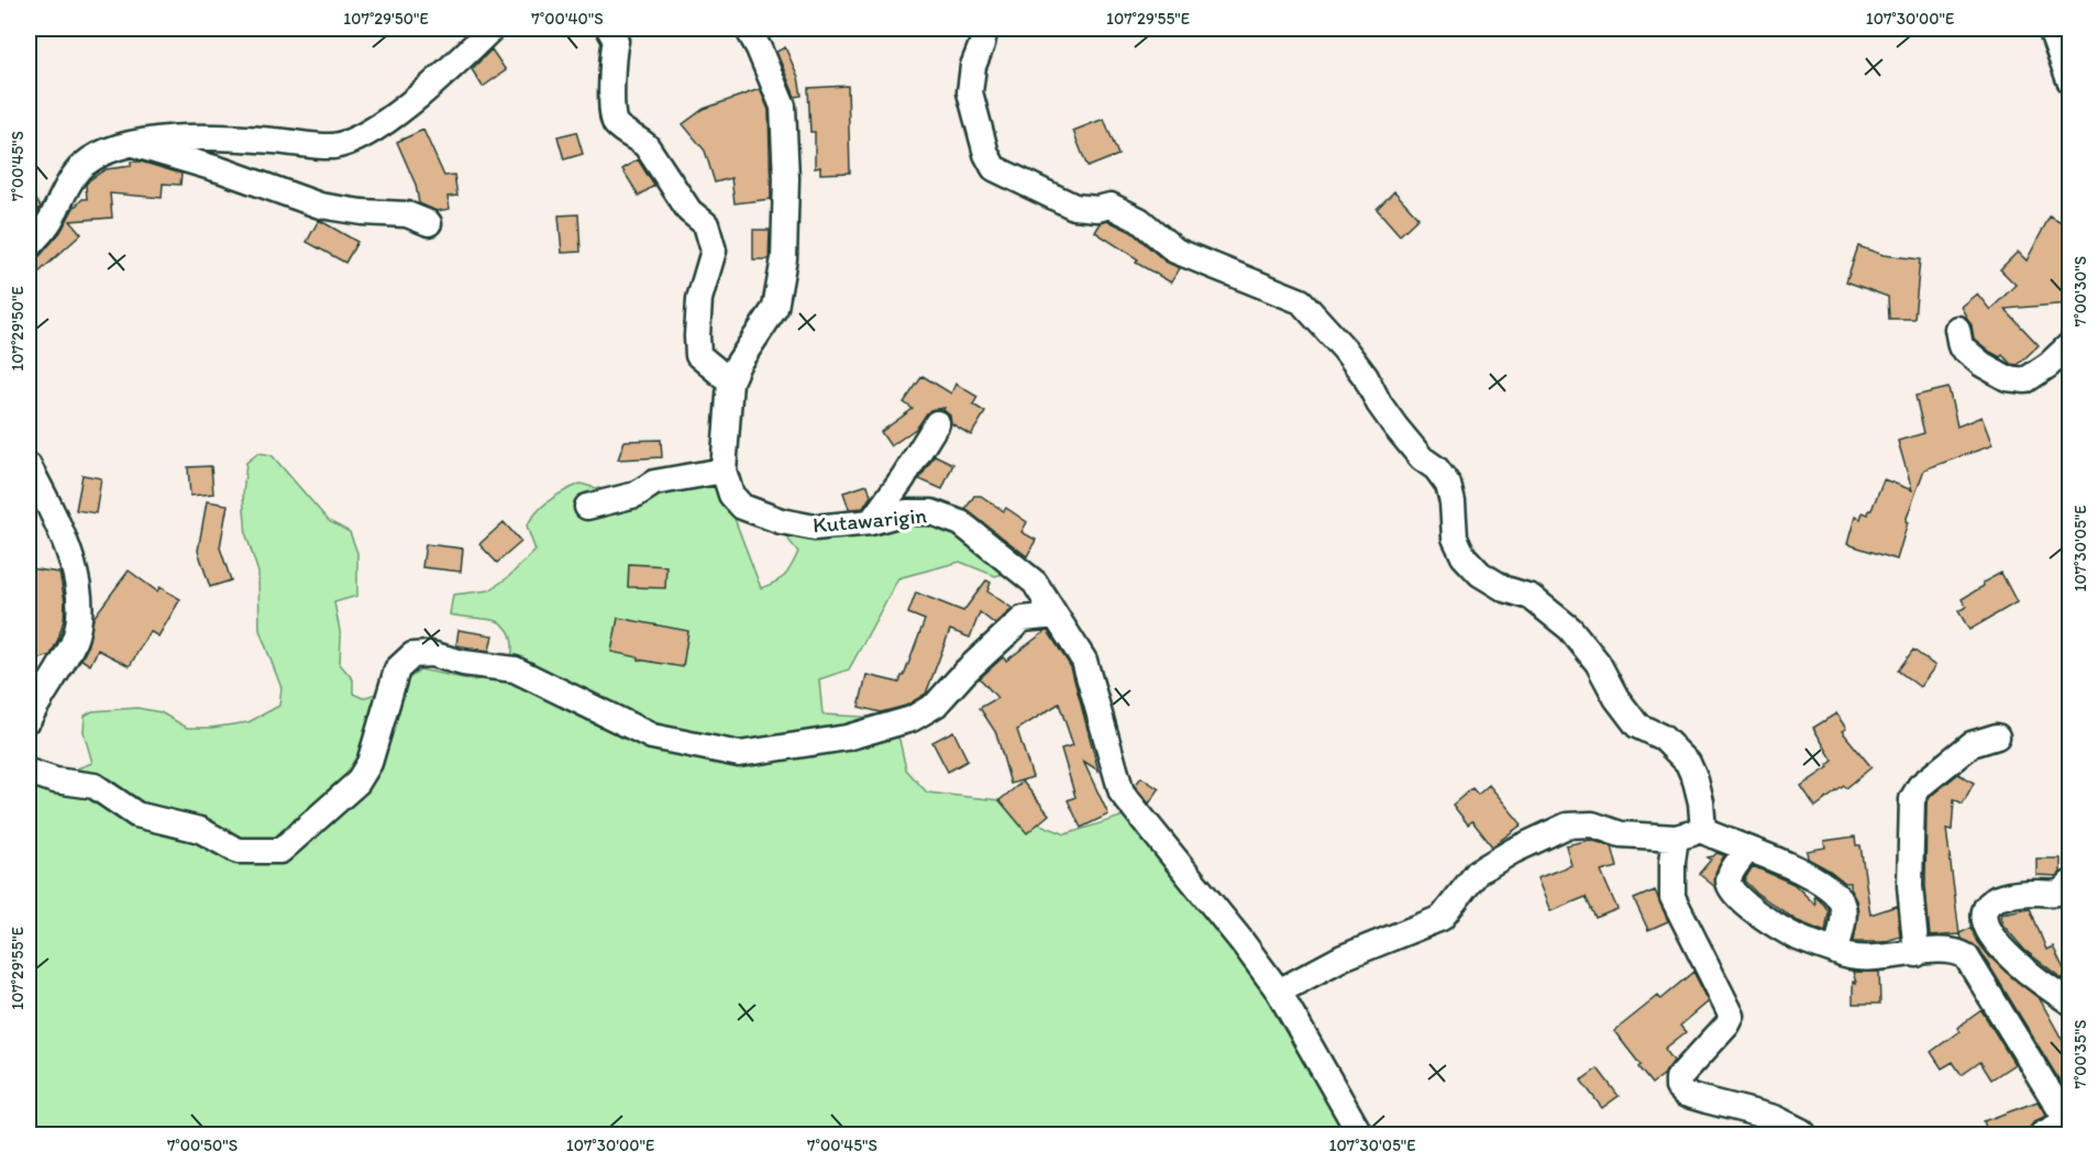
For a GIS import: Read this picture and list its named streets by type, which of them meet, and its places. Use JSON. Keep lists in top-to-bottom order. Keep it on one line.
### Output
{"streets":{"street":["Kutawarigin"]},"coordinates":["107°29'50\"E","7°00'40\"S","107°29'55\"E","107°30'00\"E","7°00'45\"S","7°00'30\"S","107°30'05\"E","7°00'35\"S","7°00'50\"S"]}
